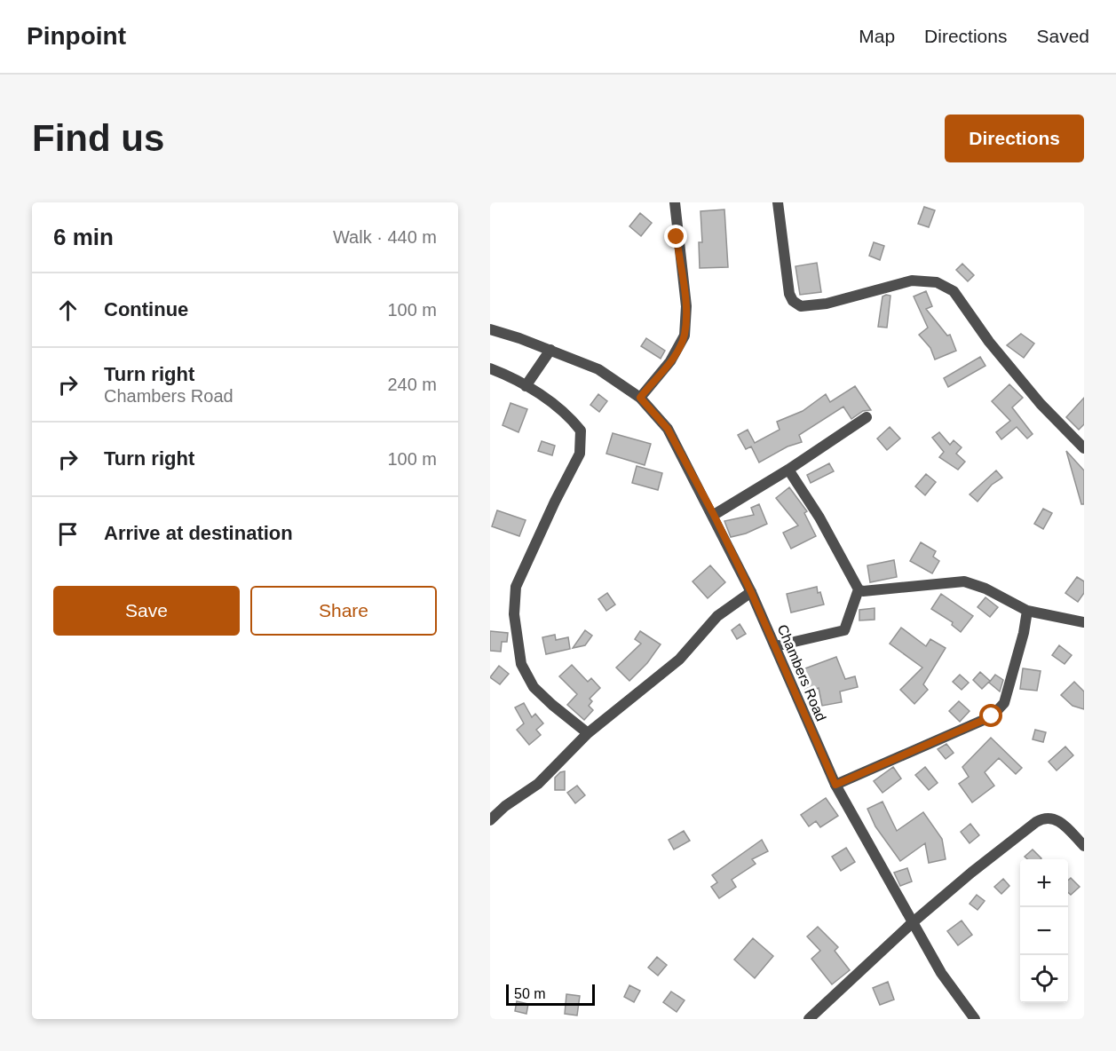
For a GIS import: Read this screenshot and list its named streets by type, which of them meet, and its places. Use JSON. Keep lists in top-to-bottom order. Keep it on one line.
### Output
{"streets":{"street":["Chambers Road"]},"scale_bar":"50 m","page":{"header":"Pinpoint","nav":["Map","Directions","Saved"],"buttons":["Directions",["Save","Share"]],"title":"Find us","heading":["6 min","Walk · 440 m"],"list":[["Continue","100 m"],["Turn right","Chambers Road","240 m"],["Turn right","100 m"],"Arrive at destination"],"map_buttons":["+","−"],"scale":"50 m"}}
